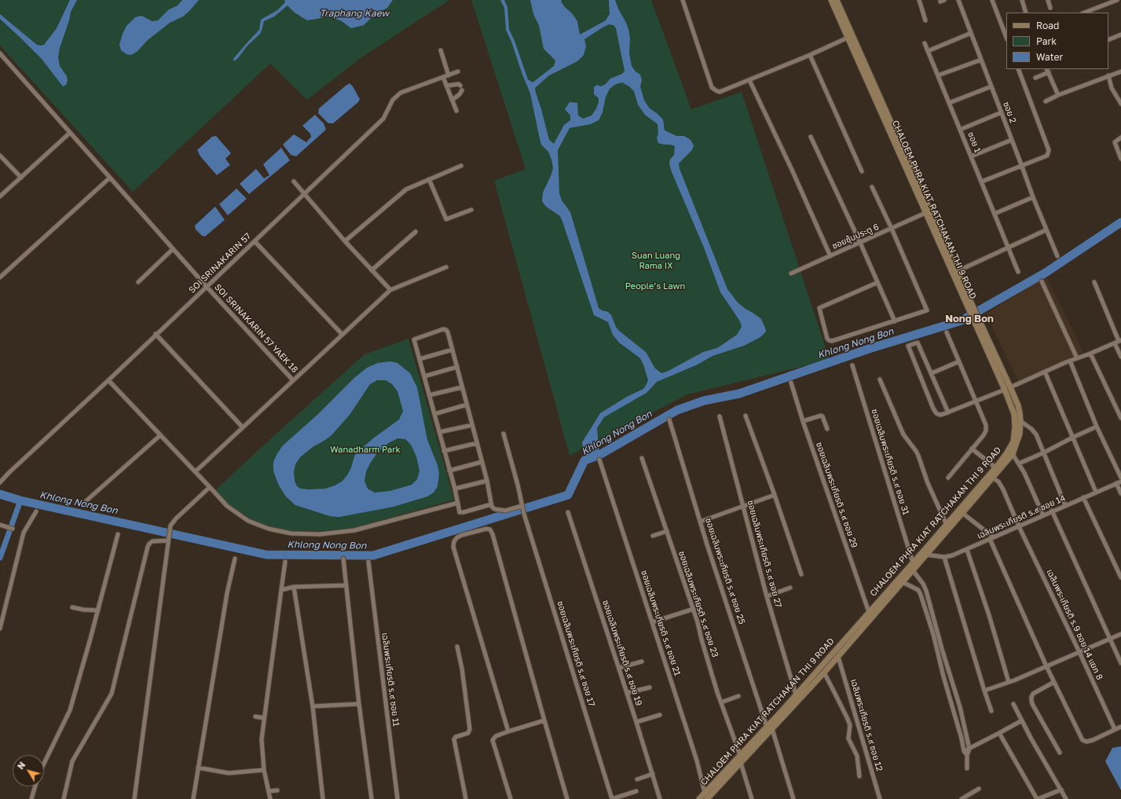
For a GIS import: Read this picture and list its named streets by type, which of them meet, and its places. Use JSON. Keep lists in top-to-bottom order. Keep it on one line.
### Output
{"streets":{"main road":["CHALOEM PHRA KIAT RATCHAKAN THI 9 ROAD"],"street":["ซอย 2","ซอย 1","ซอยซุ้มประตู 6","SOI SRINAKARIN 57","SOI SRINAKARIN 57 YAEK 18","ซอยเฉลิมพระเกียรติ ร.๙ ซอย 31","ซอยเฉลิมพระเกียรติ ร.๙ ซอย 29","เฉลิมพระเกียรติ ร.๙ ซอย 14","ซอยเฉลิมพระเกียรติ ร.๙ ซอย 27","ซอยเฉลิมพระเกียรติ ร.๙ ซอย 25","ซอยเฉลิมพระเกียรติ ร.๙ ซอย 23","ซอยเฉลิมพระเกียรติ ร.๙ ซอย 21","เฉลิมพระเกียรติ ร.9 ซอย 14 แยก 8","ซอยเฉลิมพระเกียรติ ร.๙ ซอย 19","ซอยเฉลิมพระเกียรติ ร.๙ ซอย 17","เฉลิมพระเกียรติ ร.๙ ซอย 11","เฉลิมพระเกียรติ ร.๙ ซอย 12"]},"crossings":[["CHALOEM PHRA KIAT RATCHAKAN THI 9 ROAD","ซอยซุ้มประตู 6"],["CHALOEM PHRA KIAT RATCHAKAN THI 9 ROAD","ซอยเฉลิมพระเกียรติ ร.๙ ซอย 31"],["CHALOEM PHRA KIAT RATCHAKAN THI 9 ROAD","ซอยเฉลิมพระเกียรติ ร.๙ ซอย 29"],["CHALOEM PHRA KIAT RATCHAKAN THI 9 ROAD","เฉลิมพระเกียรติ ร.๙ ซอย 14"],["CHALOEM PHRA KIAT RATCHAKAN THI 9 ROAD","ซอยเฉลิมพระเกียรติ ร.๙ ซอย 27"],["CHALOEM PHRA KIAT RATCHAKAN THI 9 ROAD","ซอยเฉลิมพระเกียรติ ร.๙ ซอย 25"],["CHALOEM PHRA KIAT RATCHAKAN THI 9 ROAD","ซอยเฉลิมพระเกียรติ ร.๙ ซอย 23"],["CHALOEM PHRA KIAT RATCHAKAN THI 9 ROAD","ซอยเฉลิมพระเกียรติ ร.๙ ซอย 21"],["CHALOEM PHRA KIAT RATCHAKAN THI 9 ROAD","เฉลิมพระเกียรติ ร.9 ซอย 14 แยก 8"],["CHALOEM PHRA KIAT RATCHAKAN THI 9 ROAD","เฉลิมพระเกียรติ ร.๙ ซอย 12"],["SOI SRINAKARIN 57","SOI SRINAKARIN 57 YAEK 18"],["เฉลิมพระเกียรติ ร.๙ ซอย 14","เฉลิมพระเกียรติ ร.9 ซอย 14 แยก 8"]],"districts":["Nong Bon"],"water":["Traphang Kaew","Khlong Nong Bon"],"parks":["Suan Luang Rama IX","People’s Lawn","Wanadharm Park"],"legend":["Road","Park","Water"],"north":"top left"}
